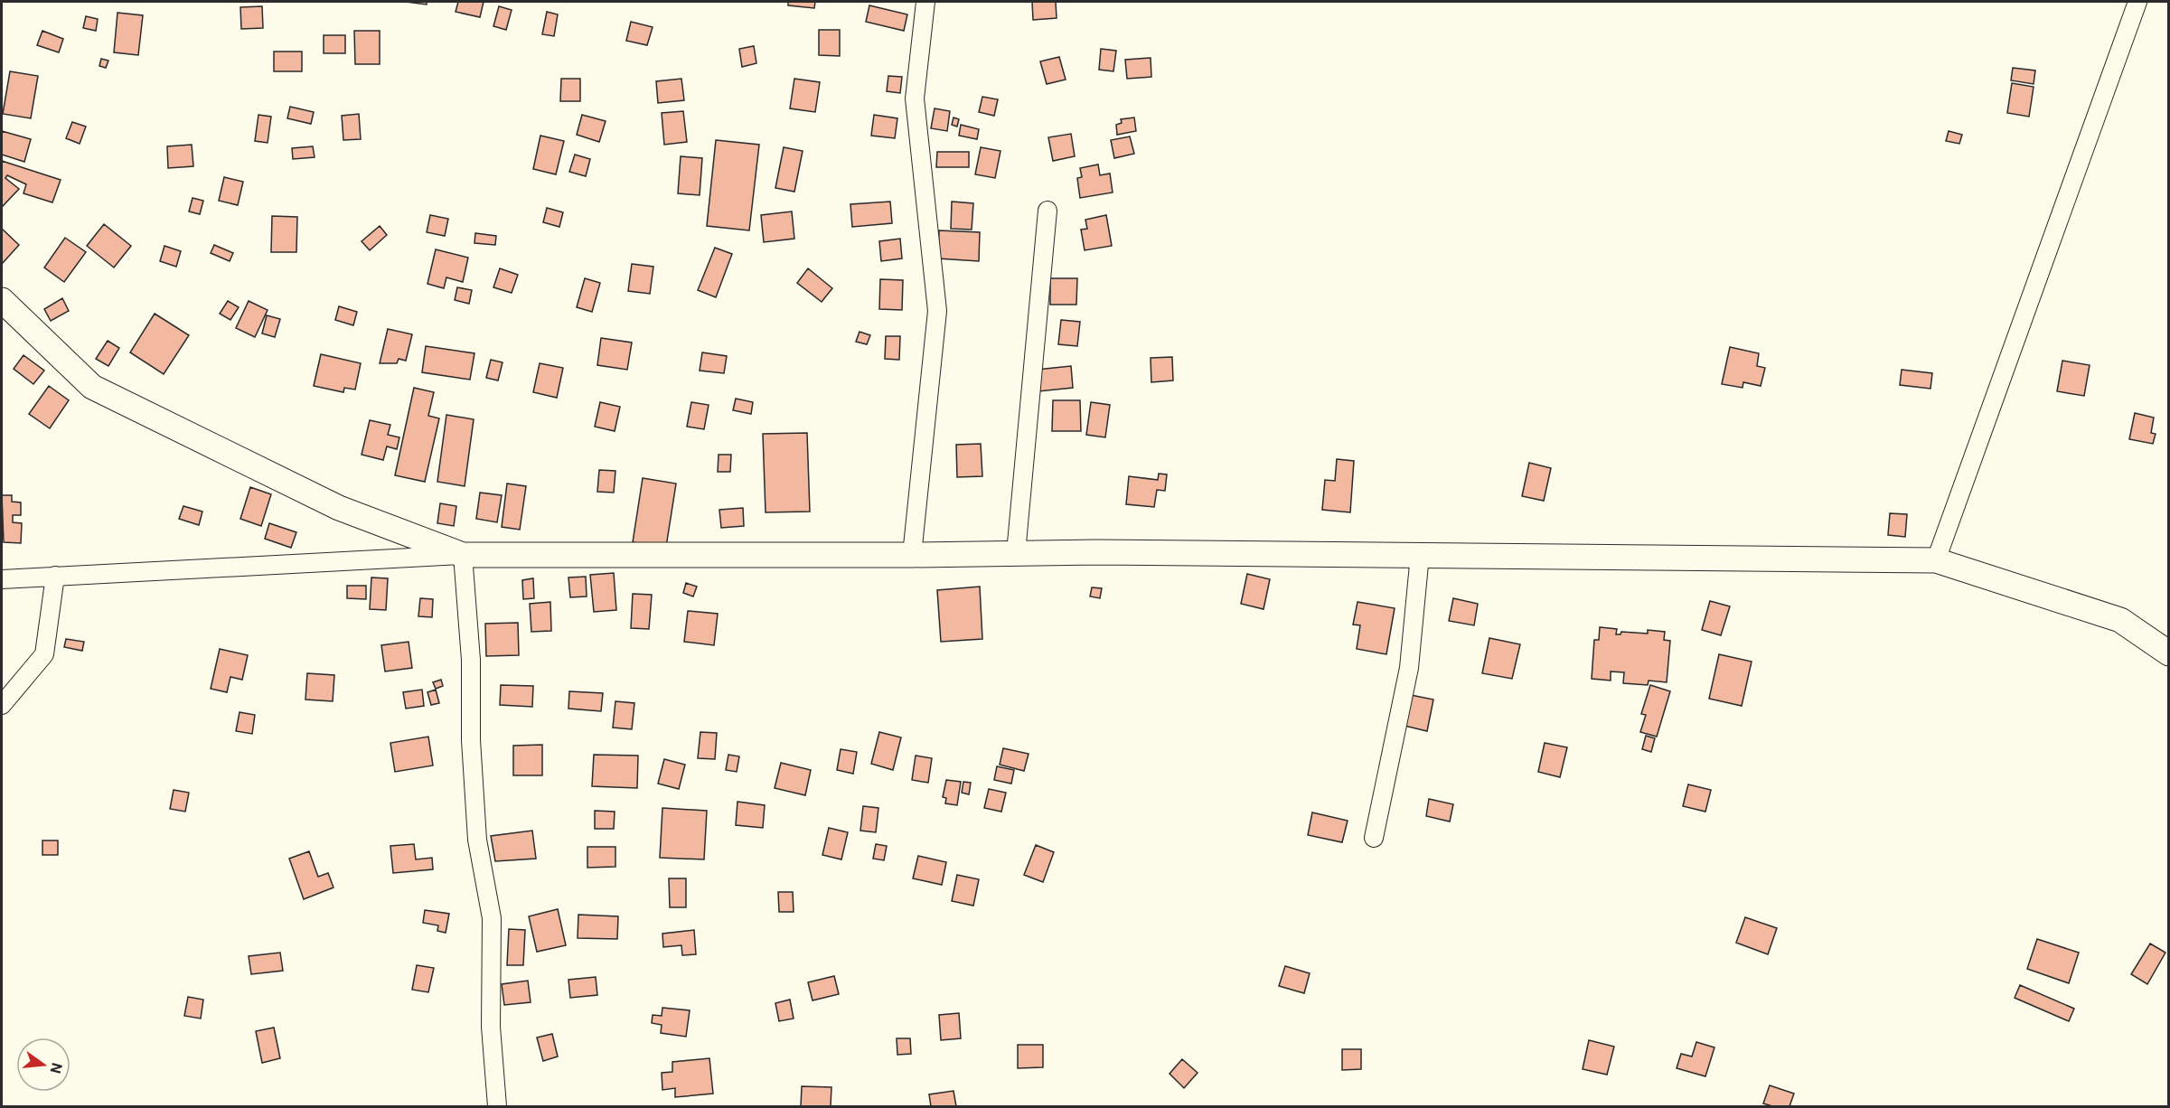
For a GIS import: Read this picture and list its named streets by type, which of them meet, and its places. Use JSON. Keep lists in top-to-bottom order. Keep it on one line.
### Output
{"north":"right"}
